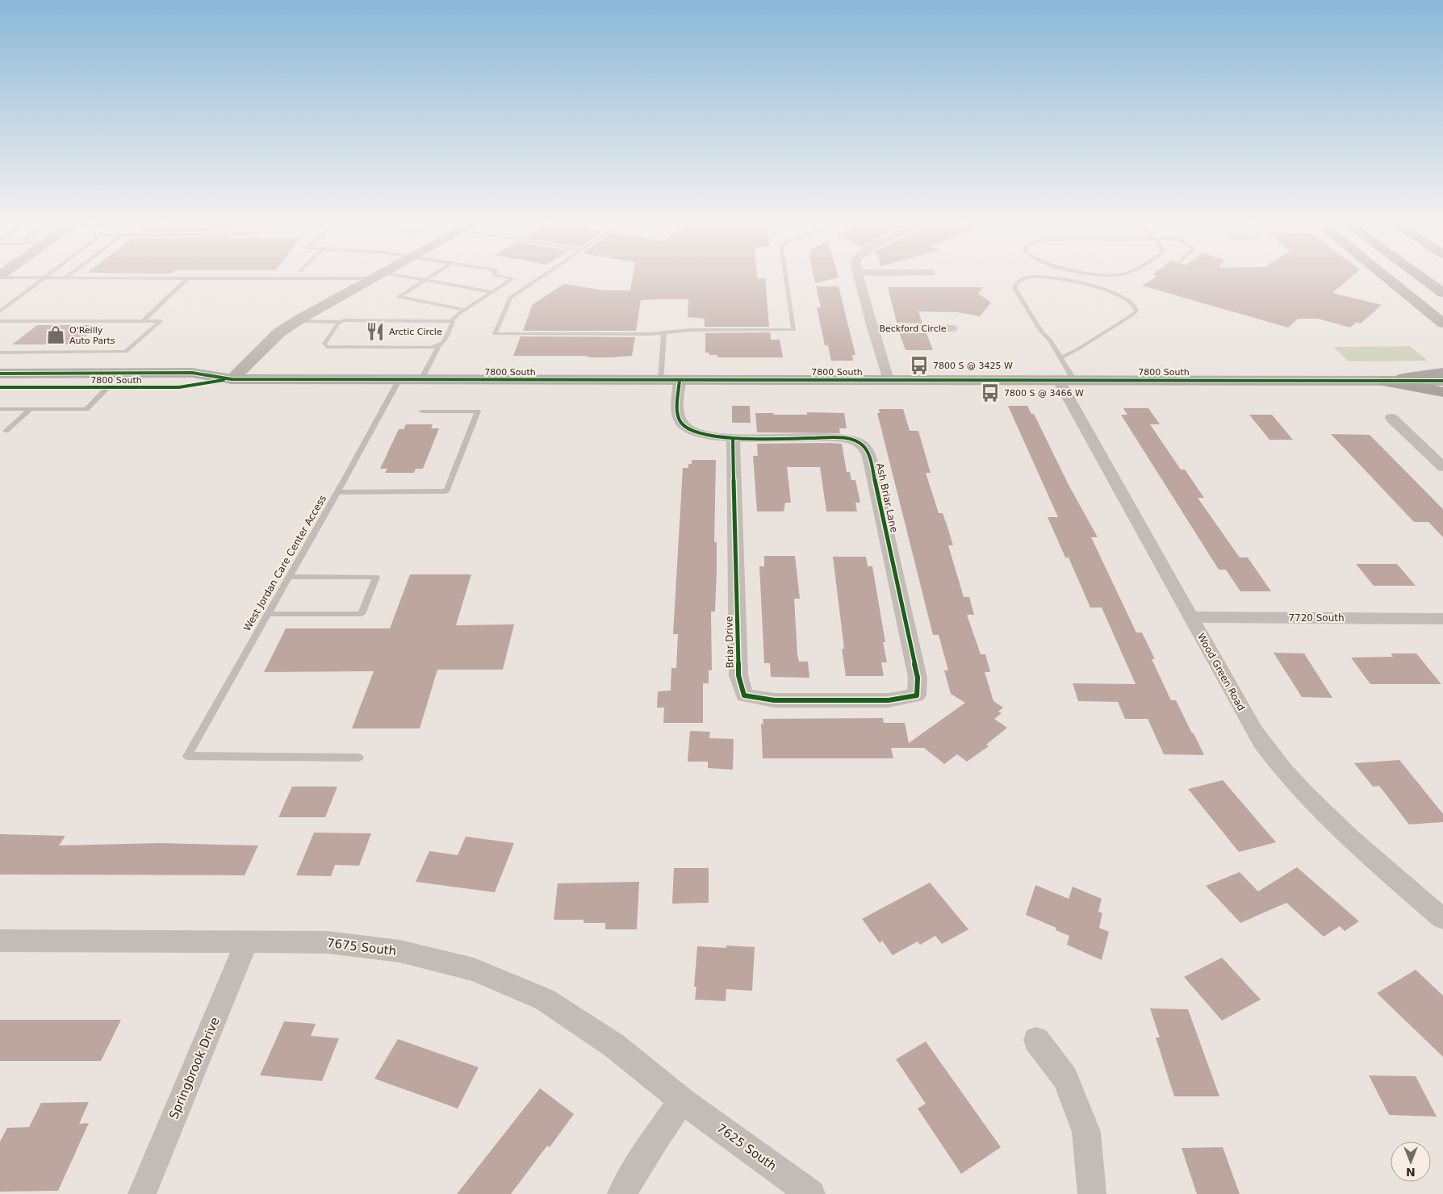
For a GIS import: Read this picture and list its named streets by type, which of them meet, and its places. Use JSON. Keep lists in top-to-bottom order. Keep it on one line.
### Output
{"streets":{"main road":["7800 South"],"street":["Beckford Circle","Ash Briar Lane","7720 South","Briar Drive","Wood Green Road","7675 South","Springbrook Drive","7625 South"],"lane":["West Jordan Care Center Access"]},"crossings":[["7800 South","Ash Briar Lane"],["7800 South","West Jordan Care Center Access"],["7800 South","Wood Green Road"],["Ash Briar Lane","Briar Drive"],["7720 South","Wood Green Road"],["7675 South","Springbrook Drive"],["7675 South","7625 South"]],"places":{"restaurant":["Arctic Circle"],"shop":["O'Reilly Auto Parts"],"bus stop":["7800 S @ 3425 W","7800 S @ 3466 W"]},"north":"bottom"}
